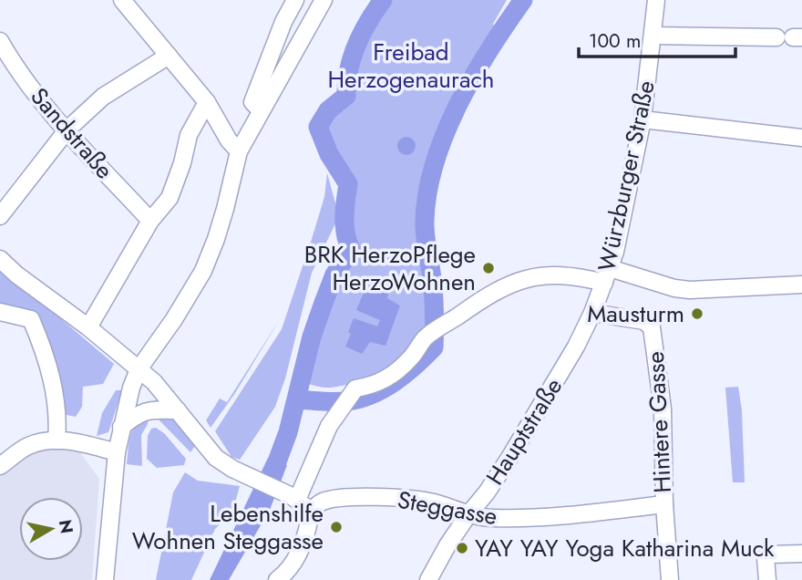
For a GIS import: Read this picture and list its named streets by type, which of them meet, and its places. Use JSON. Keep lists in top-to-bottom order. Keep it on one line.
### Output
{"streets":{"street":["Sandstraße","Würzburger Straße","Hintere Gasse","Hauptstraße","Steggasse"]},"crossings":[["Würzburger Straße","Hintere Gasse"],["Würzburger Straße","Hauptstraße"],["Hintere Gasse","Steggasse"],["Hauptstraße","Steggasse"]],"parks":["Freibad Herzogenaurach"],"places":["BRK HerzoPflege HerzoWohnen","Mausturm","Lebenshilfe Wohnen Steggasse","YAY YAY Yoga Katharina Muck"],"scale_bar":"100 m","north":"right"}
